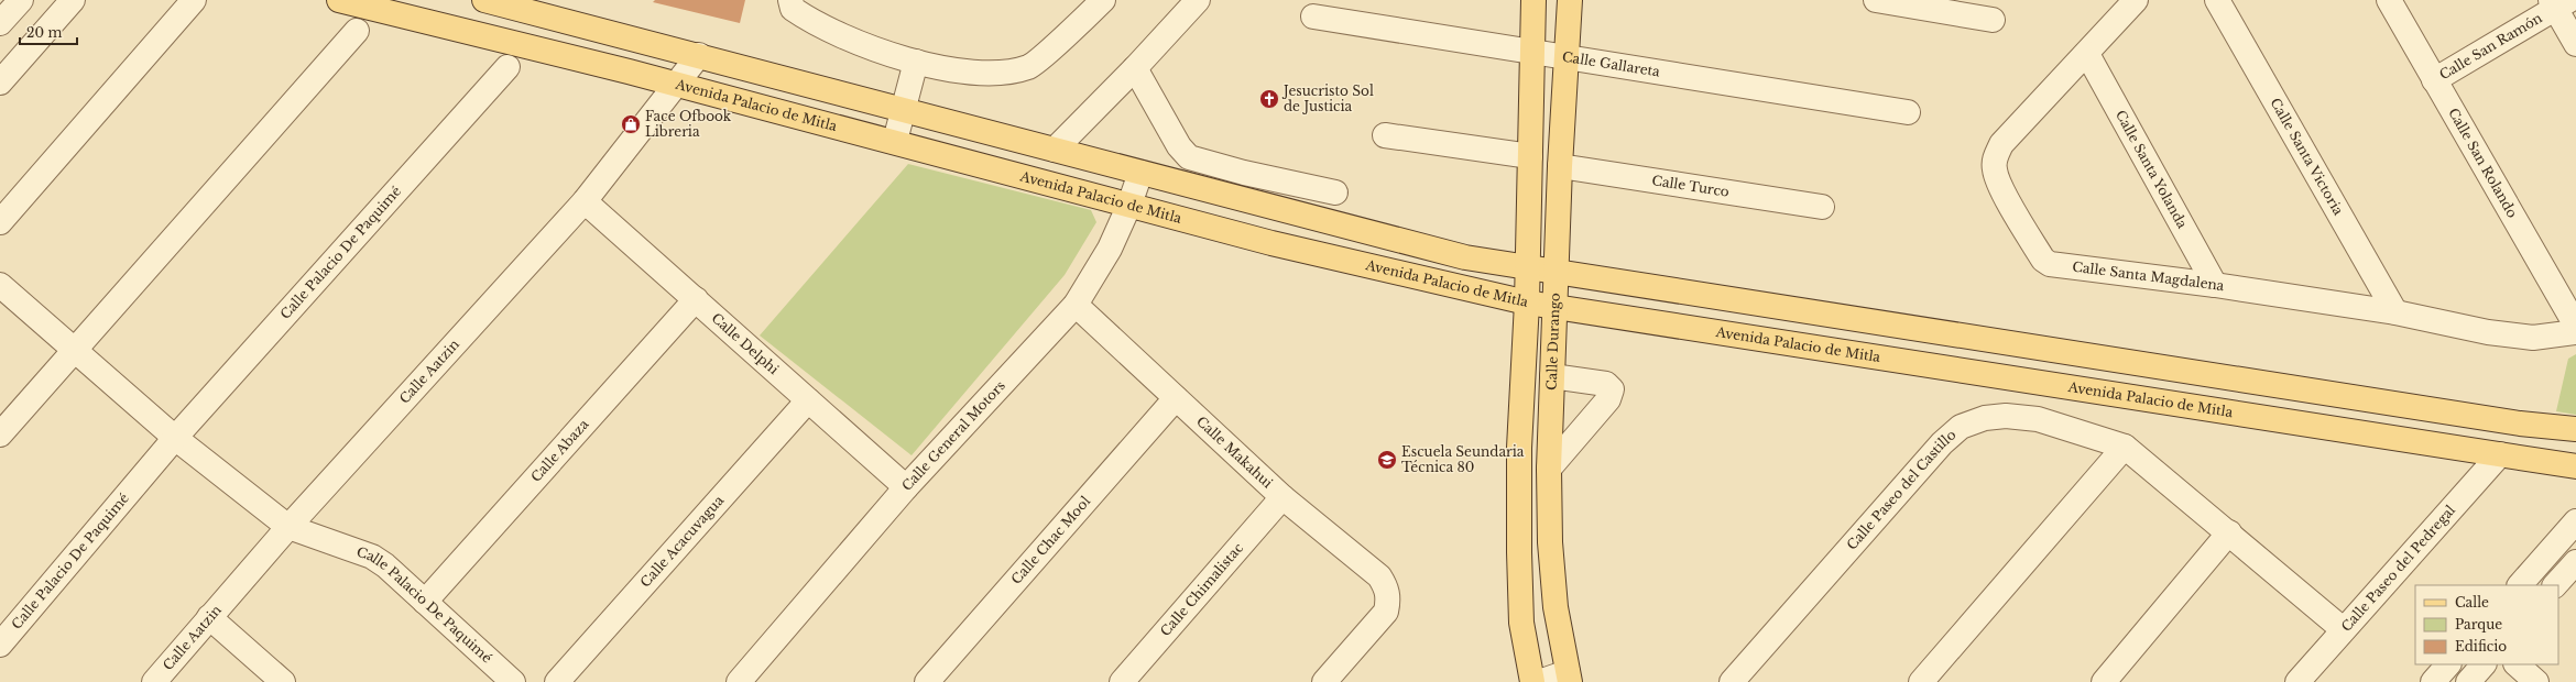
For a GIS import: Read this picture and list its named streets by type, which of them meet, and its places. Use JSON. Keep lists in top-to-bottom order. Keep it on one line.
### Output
{"streets":{"main road":["Avenida Palacio de Mitla","Calle Durango"],"street":["Calle San Ramón","Calle Gallareta","Calle Santa Victoria","Calle San Rolando","Calle Santa Yolanda","Calle Turco","Calle Palacio De Paquimé","Calle Santa Magdalena","Calle Delphi","Calle Aatzin","Calle General Motors","Calle Abaza","Calle Makahui","Calle Paseo del Castillo","Calle Chac Mool","Calle Acacuvagua","Calle Paseo del Pedregal","Calle Chimalistac"]},"crossings":[["Calle San Ramón","Calle San Rolando"],["Calle Gallareta","Calle Durango"],["Avenida Palacio de Mitla","Calle Durango"],["Avenida Palacio de Mitla","Calle Aatzin"],["Avenida Palacio de Mitla","Calle General Motors"],["Avenida Palacio de Mitla","Calle Paseo del Pedregal"],["Calle Santa Victoria","Calle Santa Magdalena"],["Calle Santa Yolanda","Calle Santa Magdalena"],["Calle Turco","Calle Durango"],["Calle Palacio De Paquimé","Calle Aatzin"],["Calle Palacio De Paquimé","Calle Abaza"],["Calle Delphi","Calle Aatzin"],["Calle Delphi","Calle General Motors"],["Calle Delphi","Calle Abaza"],["Calle Delphi","Calle Acacuvagua"],["Calle General Motors","Calle Makahui"],["Calle Makahui","Calle Chac Mool"],["Calle Makahui","Calle Chimalistac"],["Calle Paseo del Castillo","Calle Paseo del Pedregal"]],"places":{"church":["Jesucristo Sol de Justicia"],"shop":["Face Ofbook Libreria"],"school or university":["Escuela Seundaria Técnica 80"]},"legend":["Calle","Parque","Edificio"],"scale_bar":"20 m"}
